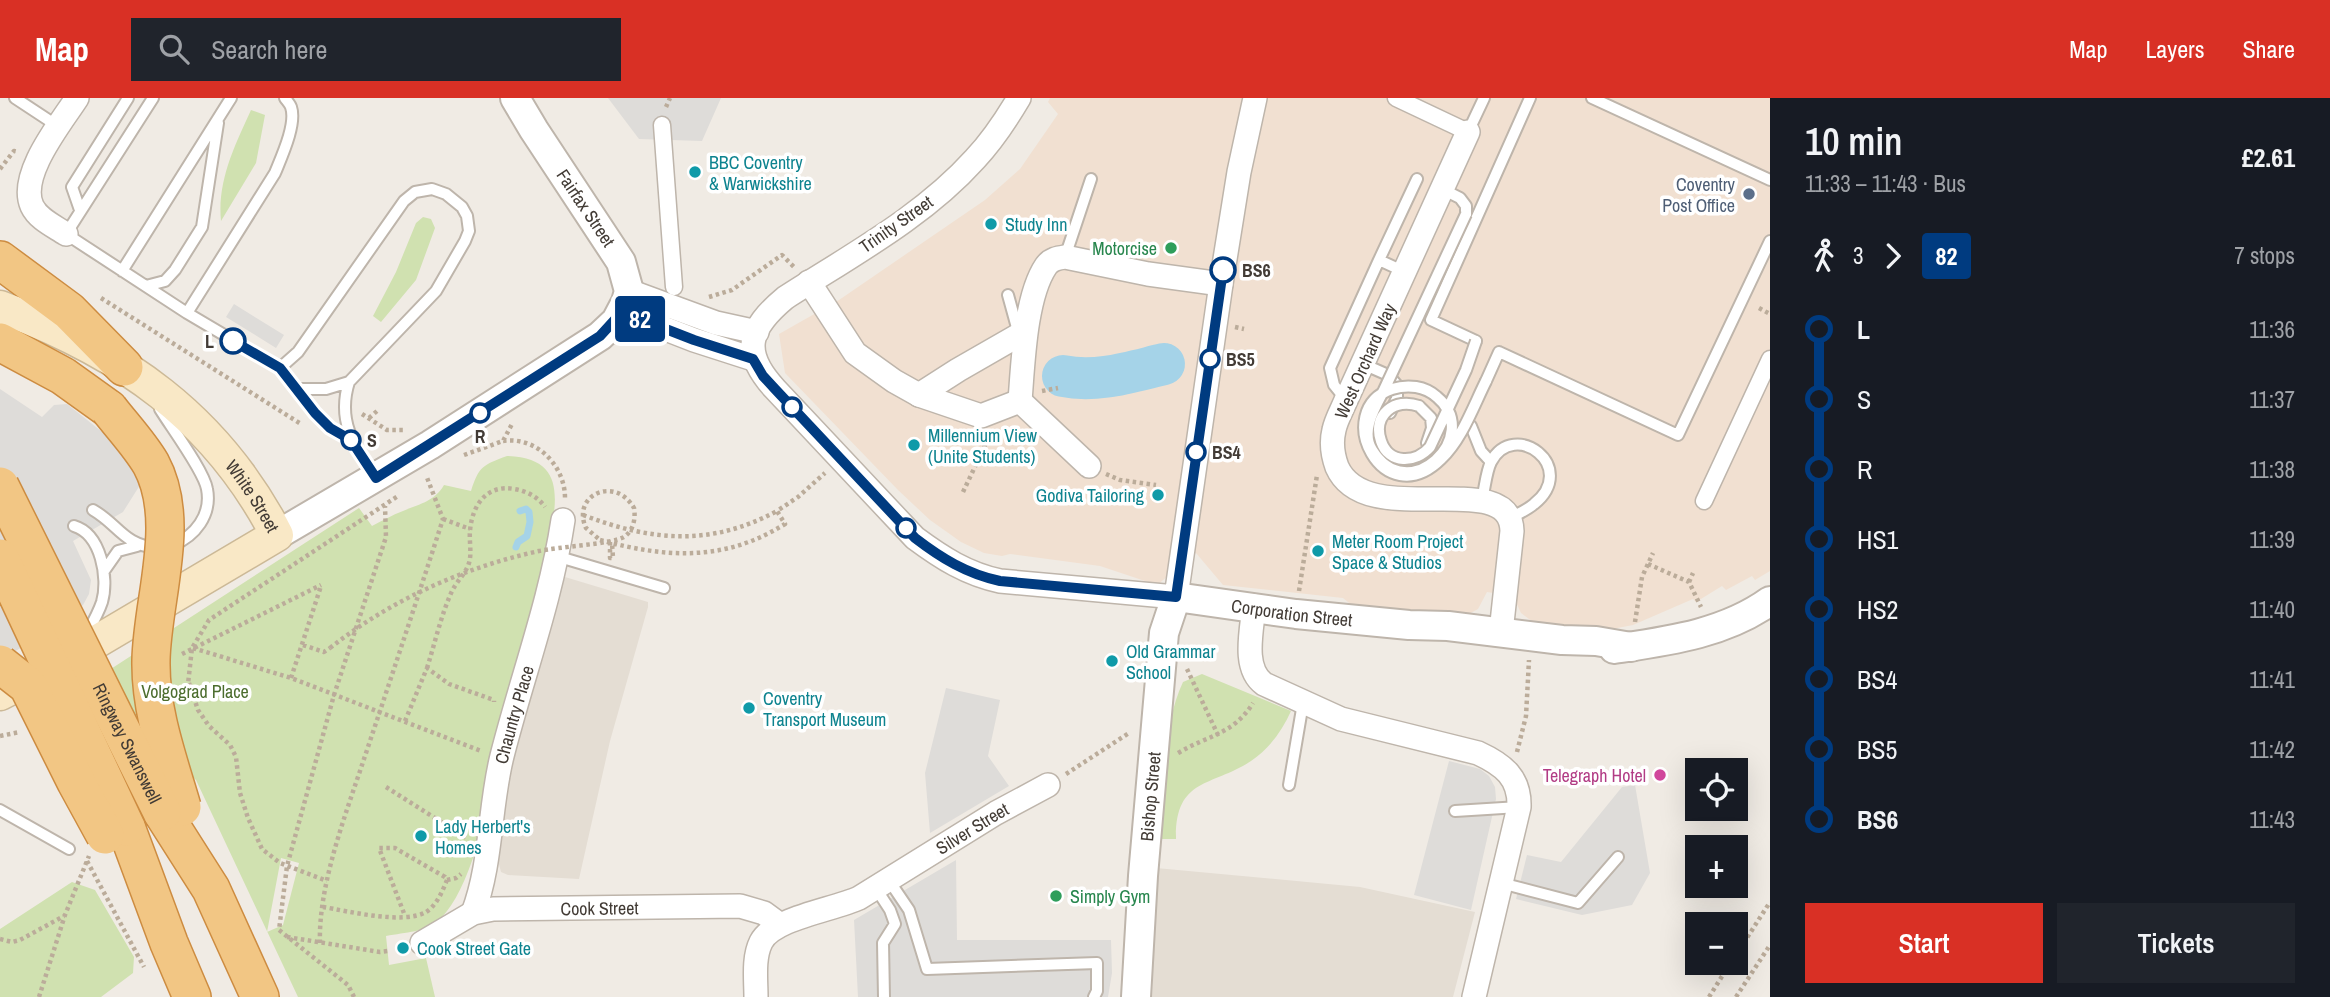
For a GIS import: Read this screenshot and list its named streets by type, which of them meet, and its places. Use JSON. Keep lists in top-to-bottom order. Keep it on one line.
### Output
{"streets":{"highway":["Ringway Swanswell"],"main road":["White Street"],"street":["Fairfax Street","Trinity Street","West Orchard Way","Corporation Street","Chauntry Place","Bishop Street","Silver Street","Cook Street"]},"crossings":[["Corporation Street","Bishop Street"],["Chauntry Place","Cook Street"],["Silver Street","Cook Street"]],"parks":["Volgograd Place"],"places":["BBC Coventry & Warwickshire","Coventry Post Office","Study Inn","Motorcise","BS6","L","BS5","R","S","Millennium View (Unite Students)","BS4","Godiva Tailoring","Meter Room Project Space & Studios","Old Grammar School","Coventry Transport Museum","Telegraph Hotel","Lady Herbert's Homes","Simply Gym","Cook Street Gate"],"lines":["bus line 82"],"page":{"header":"Map","search":"Search here","nav":["Map","Layers","Share"],"on_map":"82","heading":["10 min","11:33 – 11:43 · Bus","£2.61"],"legs":["3","82","7 stops"],"list":[{"name":"L","value":"11:36"},{"name":"S","value":"11:37"},{"name":"R","value":"11:38"},{"name":"HS1","value":"11:39"},{"name":"HS2","value":"11:40"},{"name":"BS4","value":"11:41"},{"name":"BS5","value":"11:42"},{"name":"BS6","value":"11:43"}],"map_buttons":["+","−"],"buttons":["Start","Tickets"]}}
